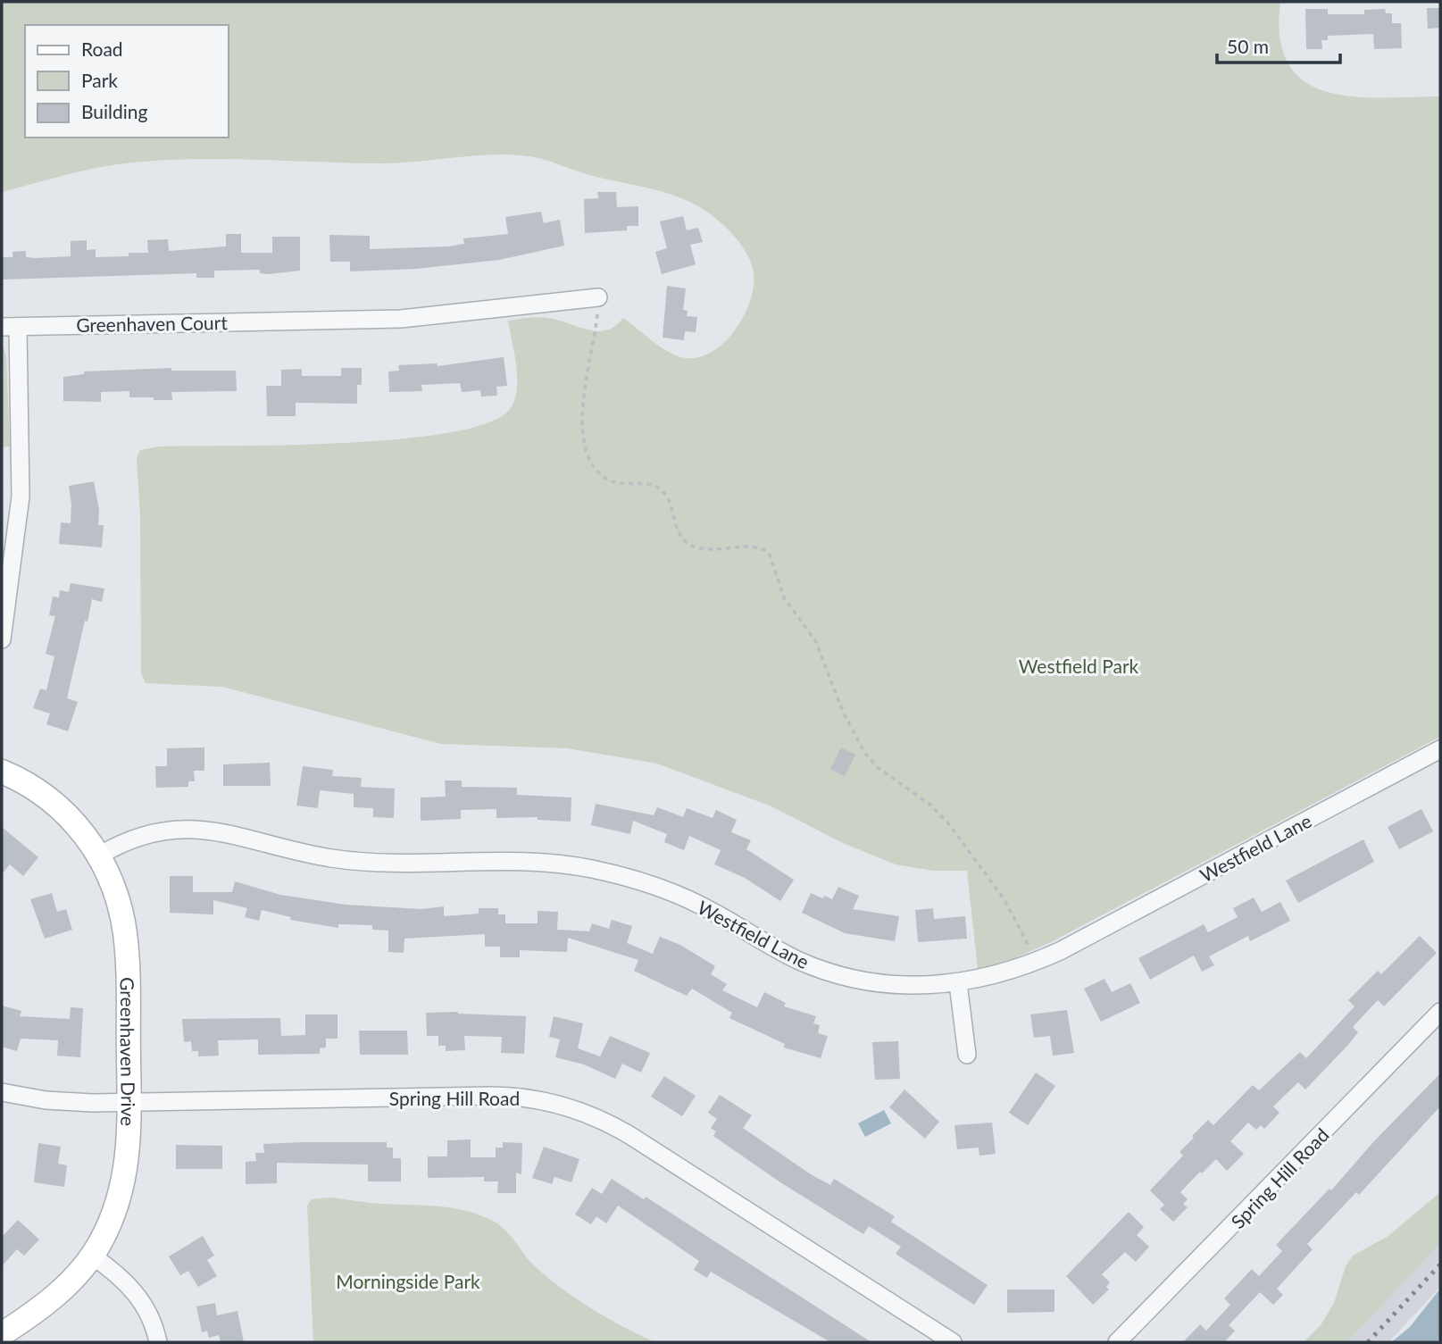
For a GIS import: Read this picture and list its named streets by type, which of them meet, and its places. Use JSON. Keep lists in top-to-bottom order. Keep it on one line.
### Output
{"streets":{"street":["Greenhaven Court","Westfield Lane","Greenhaven Drive","Spring Hill Road"]},"crossings":[["Westfield Lane","Greenhaven Drive"],["Greenhaven Drive","Spring Hill Road"]],"parks":["Westfield Park","Morningside Park"],"legend":["Road","Park","Building"],"scale_bar":"50 m"}
